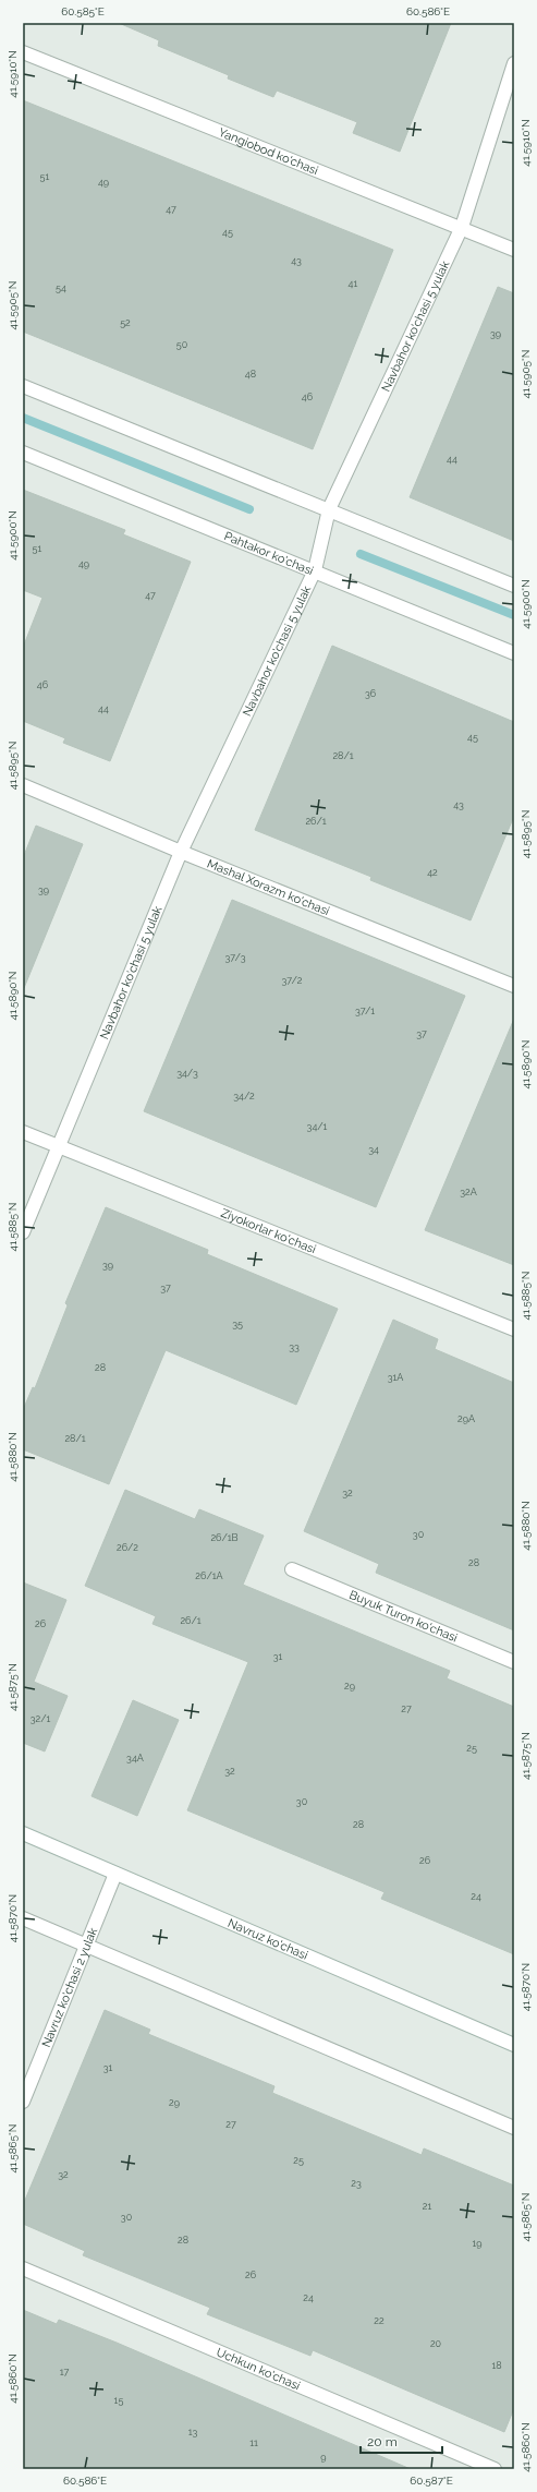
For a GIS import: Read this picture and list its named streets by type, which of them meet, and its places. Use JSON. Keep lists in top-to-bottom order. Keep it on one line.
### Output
{"streets":{"street":["Yangiobod ko'chasi","Navbahor ko'chasi 5 yulak","Pahtakor ko'chasi","Mashal Xorazm ko'chasi","Ziyokorlar ko'chasi","Buyuk Turon ko'chasi","Navruz ko'chasi","Navruz ko'chasi 2 yulak","Uchkun ko'chasi"]},"crossings":[["Yangiobod ko'chasi","Navbahor ko'chasi 5 yulak"],["Navbahor ko'chasi 5 yulak","Pahtakor ko'chasi"],["Navbahor ko'chasi 5 yulak","Mashal Xorazm ko'chasi"],["Navbahor ko'chasi 5 yulak","Ziyokorlar ko'chasi"],["Navruz ko'chasi","Navruz ko'chasi 2 yulak"]],"house_numbers":["51","49","47","45","43","41","54","52","39","50","48","46","44","51","49","47","46","36","44","45","28/1","43","26/1","42","39","37/3","37/2","37/1","37","34/3","34/2","34/1","34","32А","39","37","35","33","28","31A","29A","28/1","32","30","26/1B","26/2","28","26/1A","26/1","26","31","29","27","32/1","25","34A","32","30","28","26","24","31","29","27","25","32","23","21","30","28","19","26","24","22","20","18","17","15","13","11","9"],"scale_bar":"20 m","coordinates":["60.585°E","60.586°E","41.5910°N","41.5905°N","41.5900°N","41.5895°N","41.5890°N","41.5885°N","41.5880°N","41.5875°N","41.5870°N","41.5865°N","41.5860°N","60.587°E"]}
